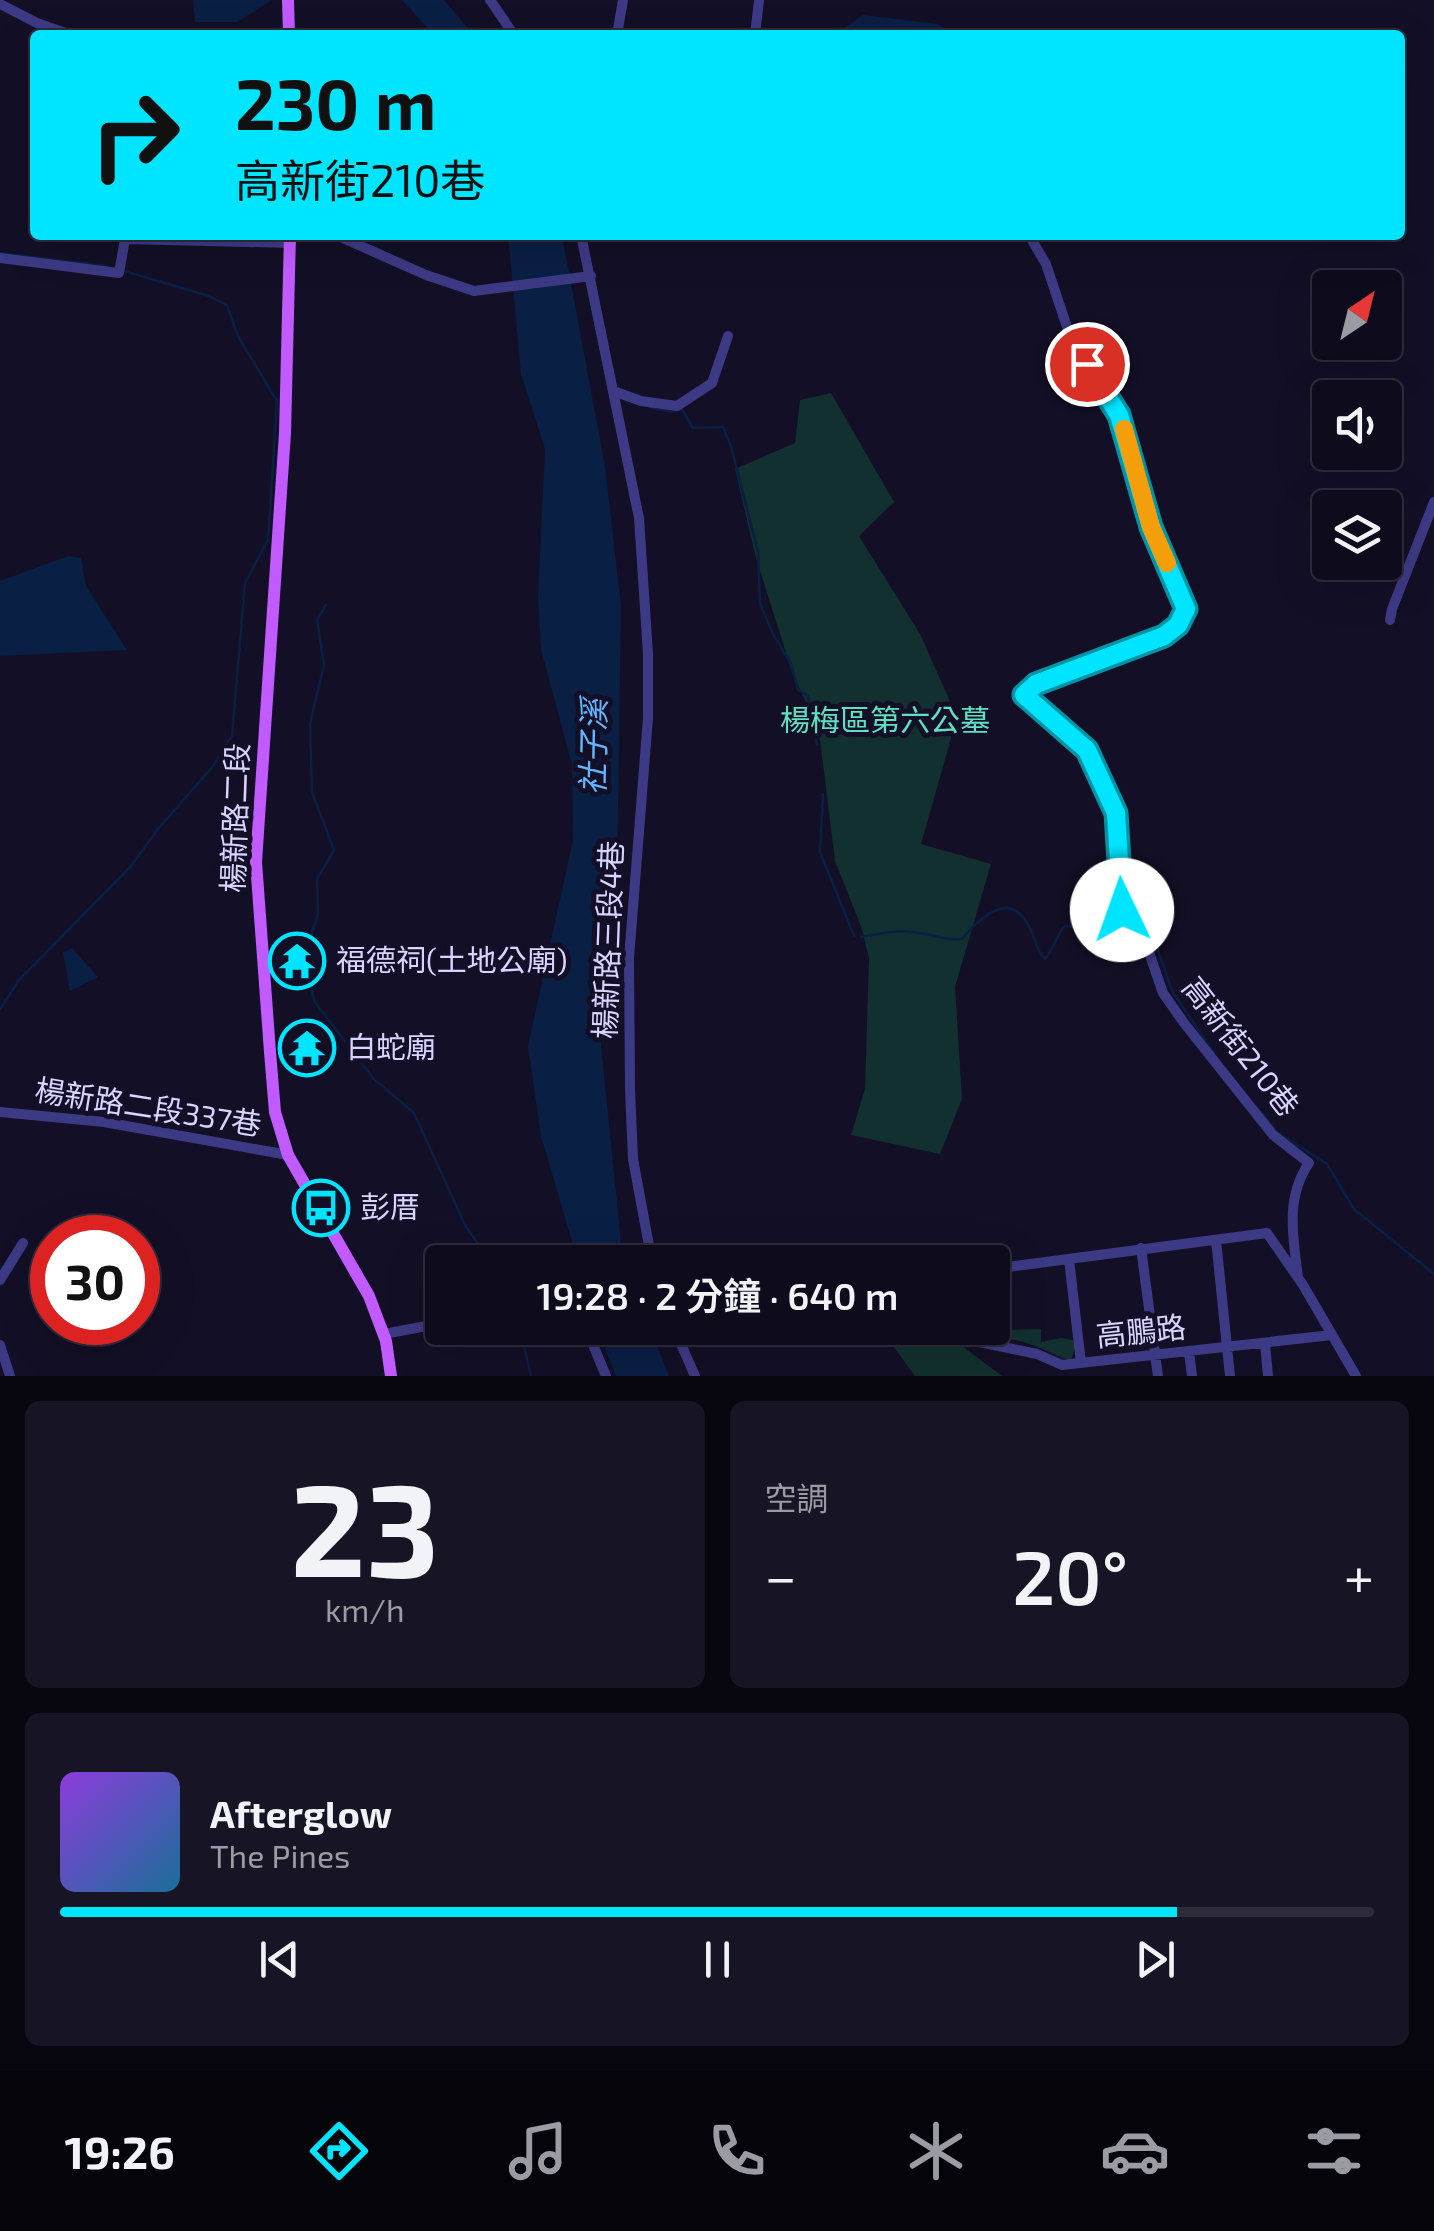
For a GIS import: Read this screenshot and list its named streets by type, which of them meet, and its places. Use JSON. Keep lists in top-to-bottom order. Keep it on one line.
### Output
{"streets":{"main road":["楊新路二段"],"street":["楊新路三段4巷","高新街210巷","楊新路二段337巷","高鵬路"]},"crossings":[["楊新路二段","楊新路二段337巷"]],"water":["社子溪"],"parks":["楊梅區第六公墓"],"places":{"temple":["福德祠(土地公廟)","白蛇廟"],"bus stop":["彭厝"]},"north":"top right","page":{"turn":["230 m","高新街210巷"],"limit":"30","trip":"19:28 · 2 分鐘 · 640 m","tile":[["23","km/h"],"空調"],"heat":["−","20°","+"],"song":["Afterglow","The Pines"],"tabs":"19:26"}}
